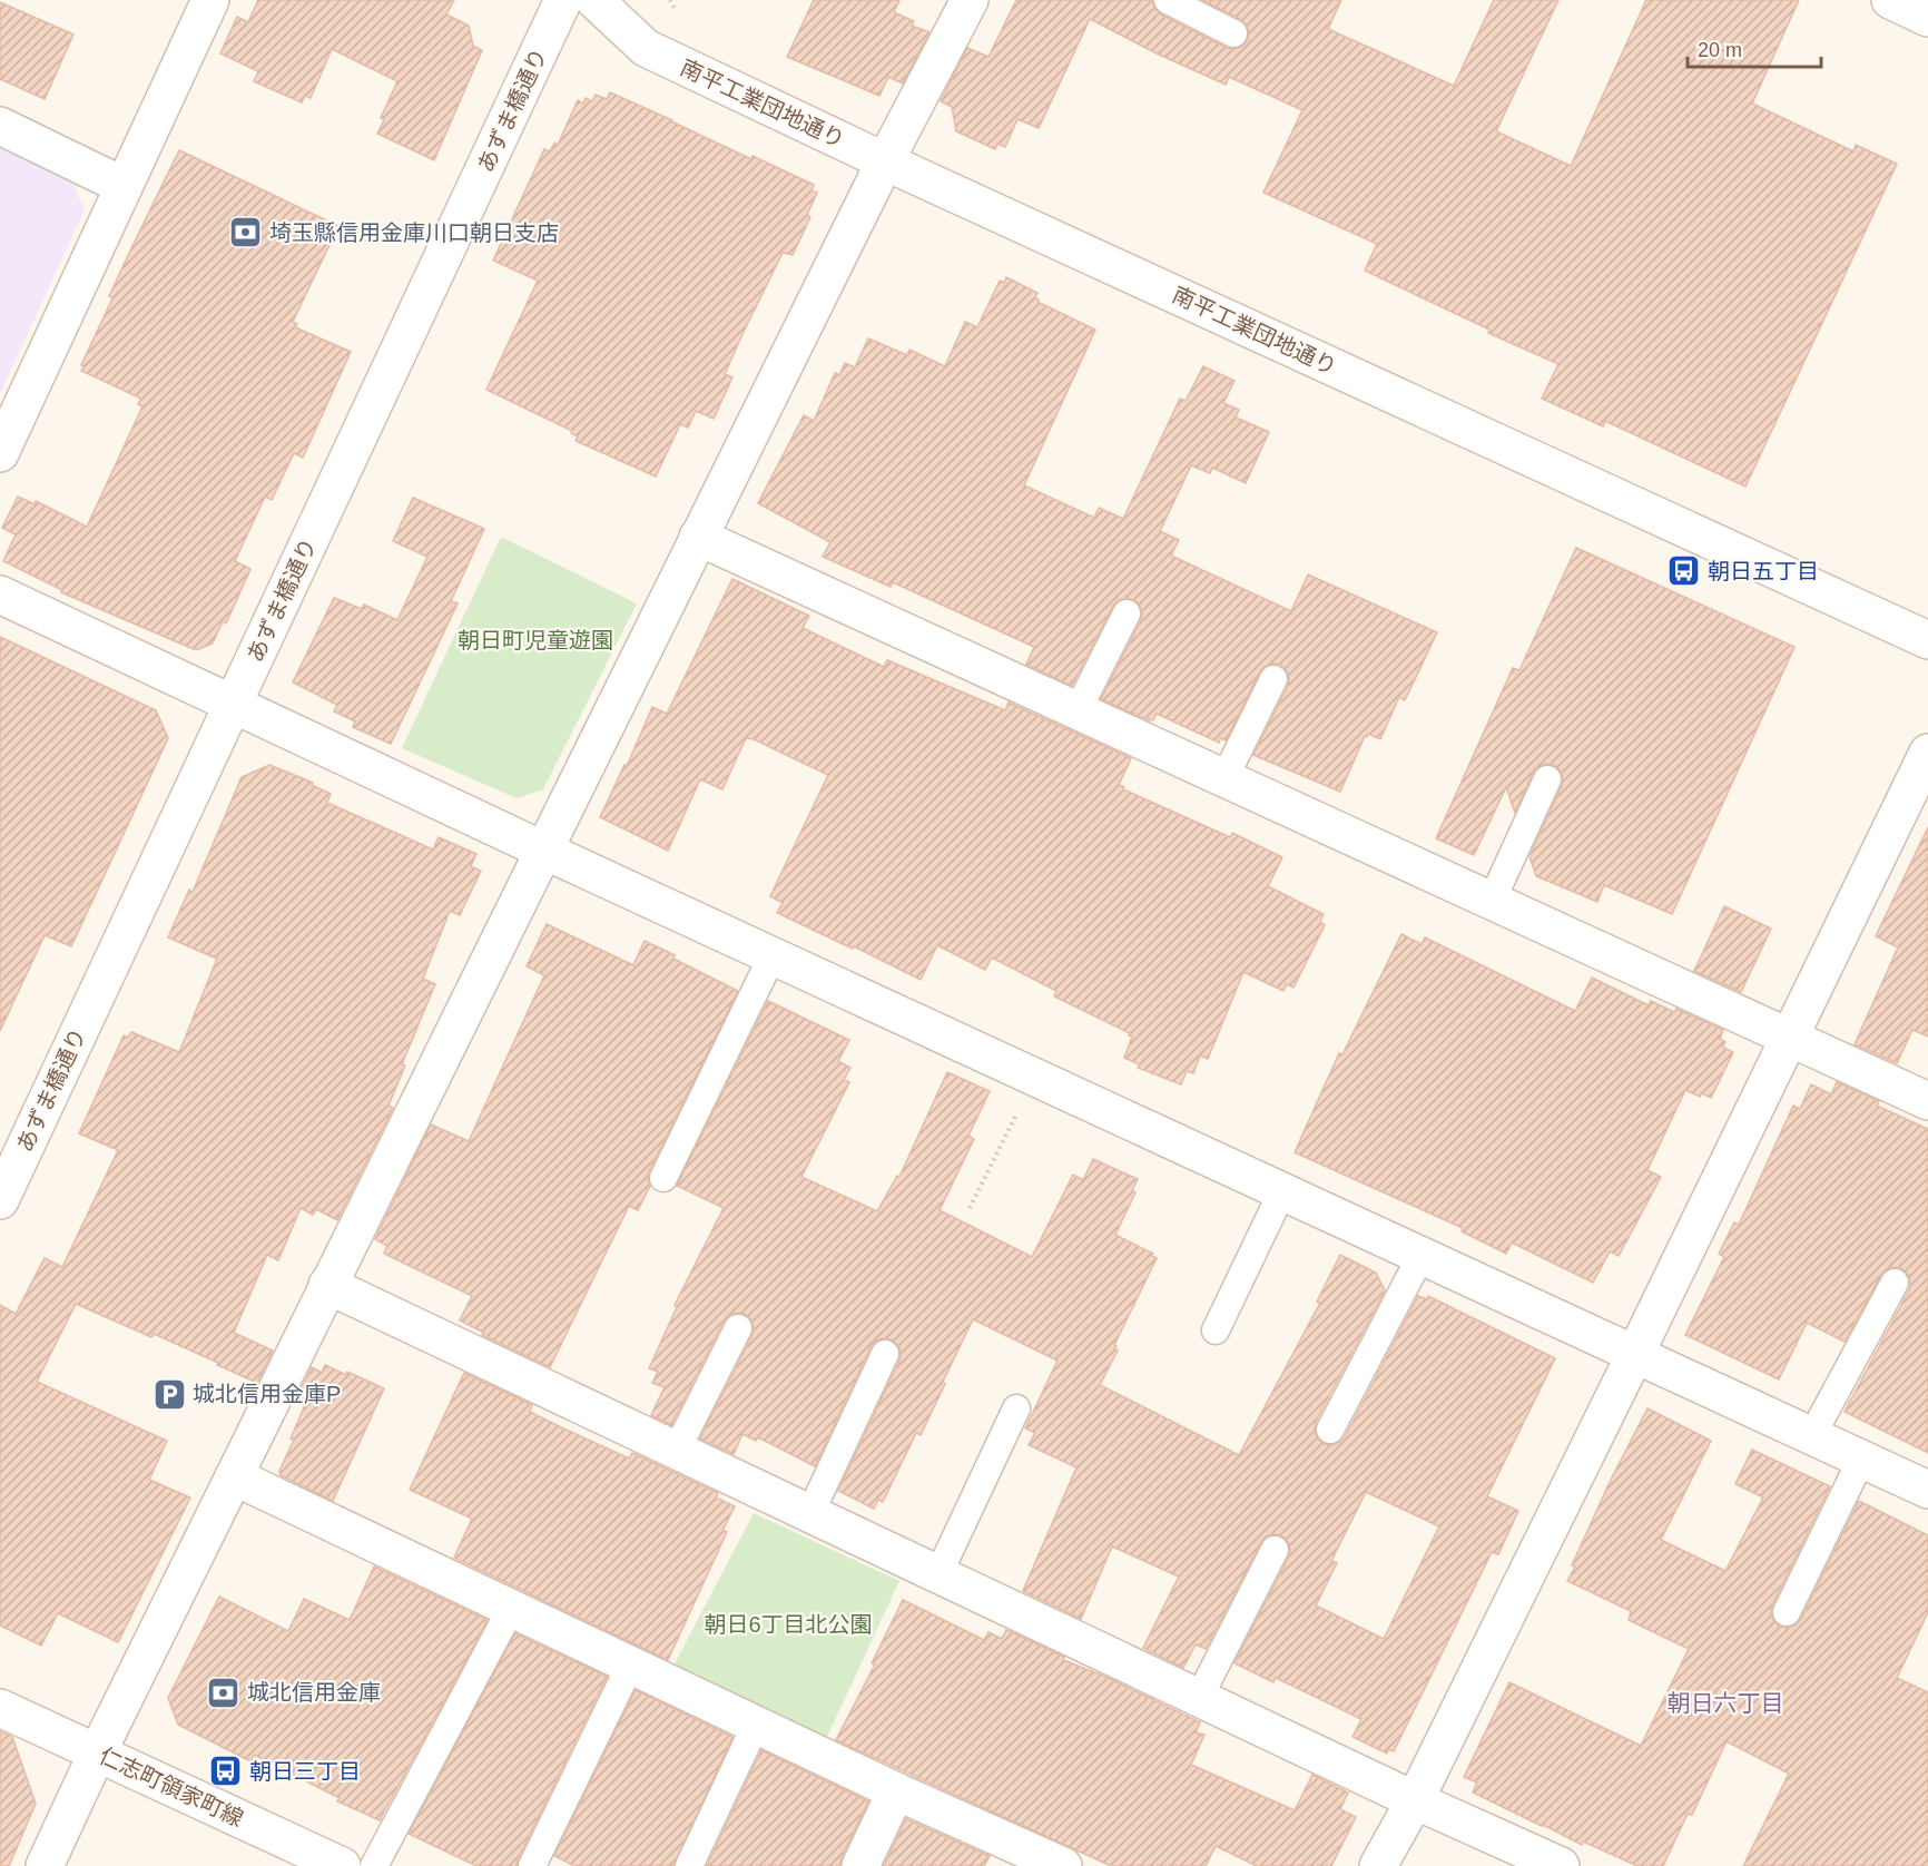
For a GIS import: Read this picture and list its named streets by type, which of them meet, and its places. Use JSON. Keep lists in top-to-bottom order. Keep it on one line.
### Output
{"streets":{"street":["南平工業団地通り","あずま橋通り","仁志町領家町線"]},"districts":["朝日六丁目"],"parks":["朝日町児童遊園","朝日6丁目北公園"],"places":{"bank":["埼玉縣信用金庫川口朝日支店","城北信用金庫"],"bus stop":["朝日五丁目","朝日三丁目"],"parking":["城北信用金庫P"]},"scale_bar":"20 m"}
